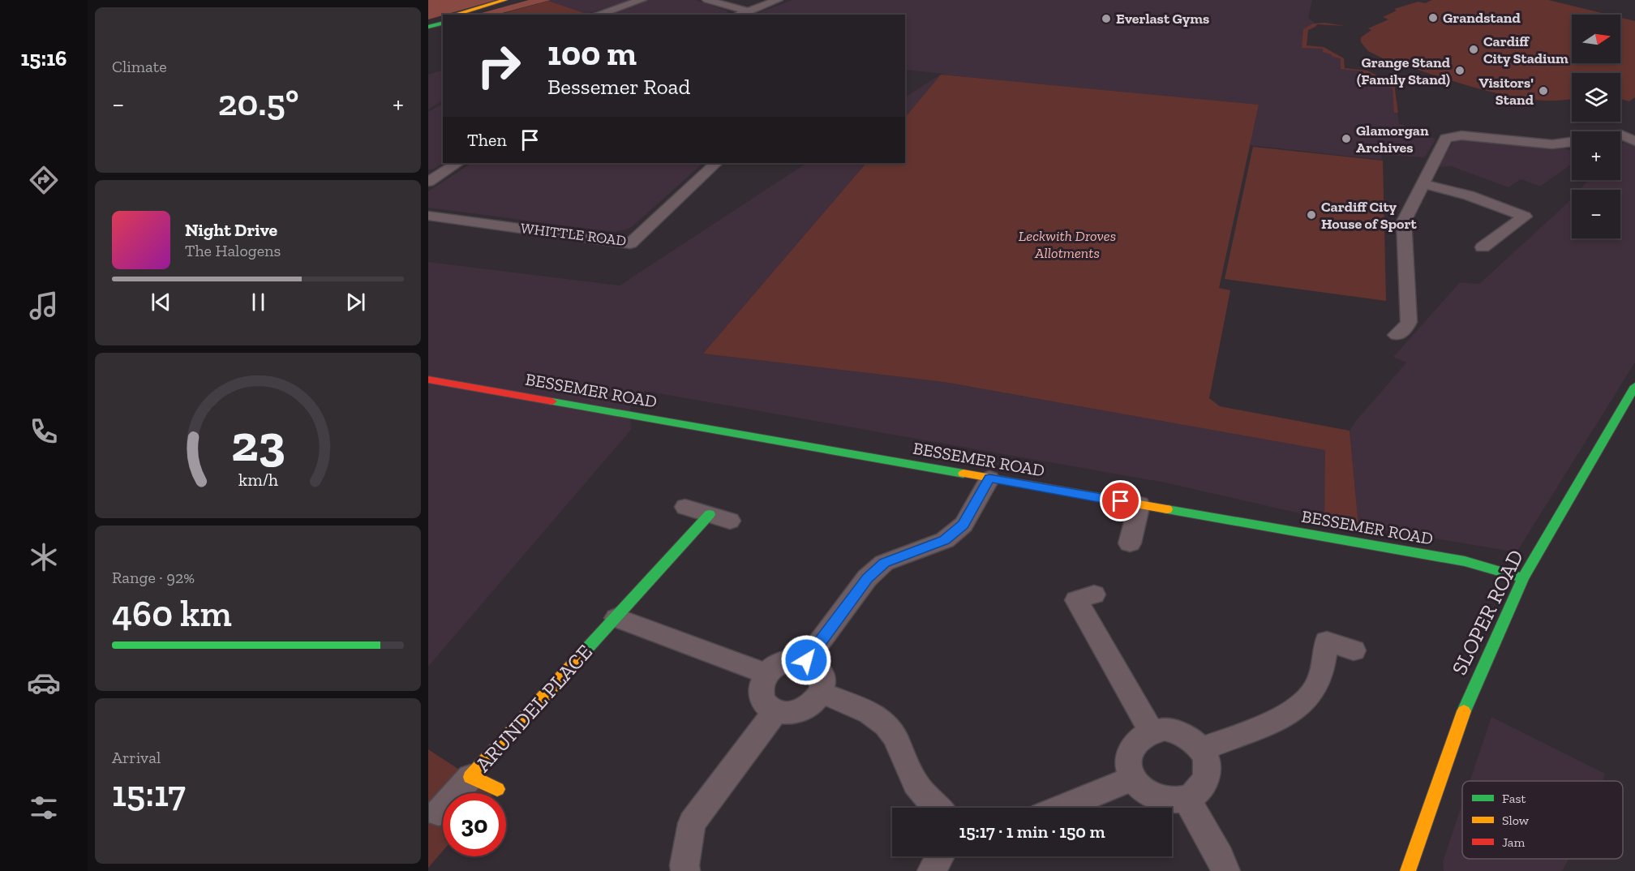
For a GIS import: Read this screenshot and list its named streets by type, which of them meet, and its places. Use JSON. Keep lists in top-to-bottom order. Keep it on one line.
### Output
{"streets":{"street":["WHITTLE ROAD","BESSEMER ROAD","SLOPER ROAD","ARUNDEL PLACE"]},"crossings":[["BESSEMER ROAD","SLOPER ROAD"]],"parks":["Leckwith Droves Allotments"],"places":["Grandstand","Everlast Gyms","Cardiff City Stadium","Grange Stand (Family Stand)","Visitors' Stand","Glamorgan Archives","Cardiff City House of Sport"],"legend":["Fast","Slow","Jam"],"north":"right","page":{"tabs":"15:16","tile":["Climate",["Range · 92%","460 km"],["Arrival","15:17"]],"map_buttons":["+","−"],"turn":["100 m","Bessemer Road"],"heat":["−","20.5°","+"],"then":"Then","song":["Night Drive","The Halogens"],"limit":"30","trip":"15:17 · 1 min · 150 m","gauge":["23","km/h"]}}
